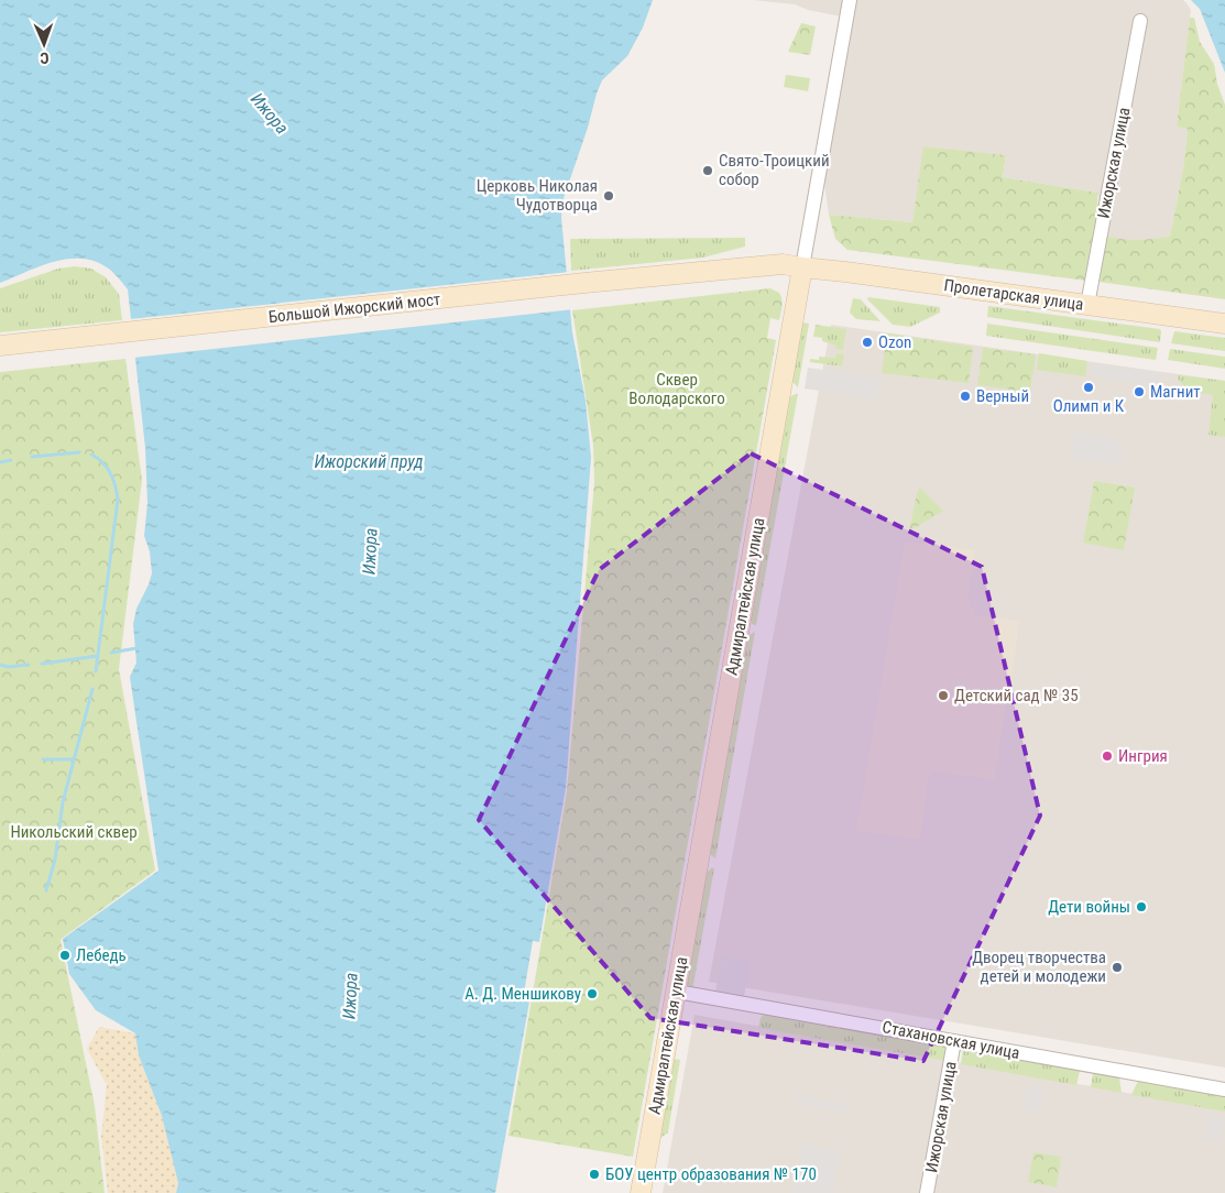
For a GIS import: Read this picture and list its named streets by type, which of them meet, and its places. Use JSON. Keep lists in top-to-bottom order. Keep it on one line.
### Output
{"streets":{"main road":["Пролетарская улица","Большой Ижорский мост","Адмиралтейская улица"],"street":["Ижорская улица","Стахановская улица"]},"crossings":[["Ижорская улица","Пролетарская улица"],["Ижорская улица","Стахановская улица"],["Пролетарская улица","Большой Ижорский мост"],["Пролетарская улица","Адмиралтейская улица"],["Адмиралтейская улица","Стахановская улица"]],"water":["Ижора","Ижорский пруд"],"parks":["Сквер Володарского","Никольский сквер"],"places":["Свято-Троицкий собор","Церковь Николая Чудотворца","Ozon","Олимп и К","Магнит","Верный","Детский сад № 35","Ингрия","Дети войны","Лебедь","Дворец творчества детей и молодежи","А. Д. Меншикову","БОУ центр образования № 170"],"north":"bottom"}
